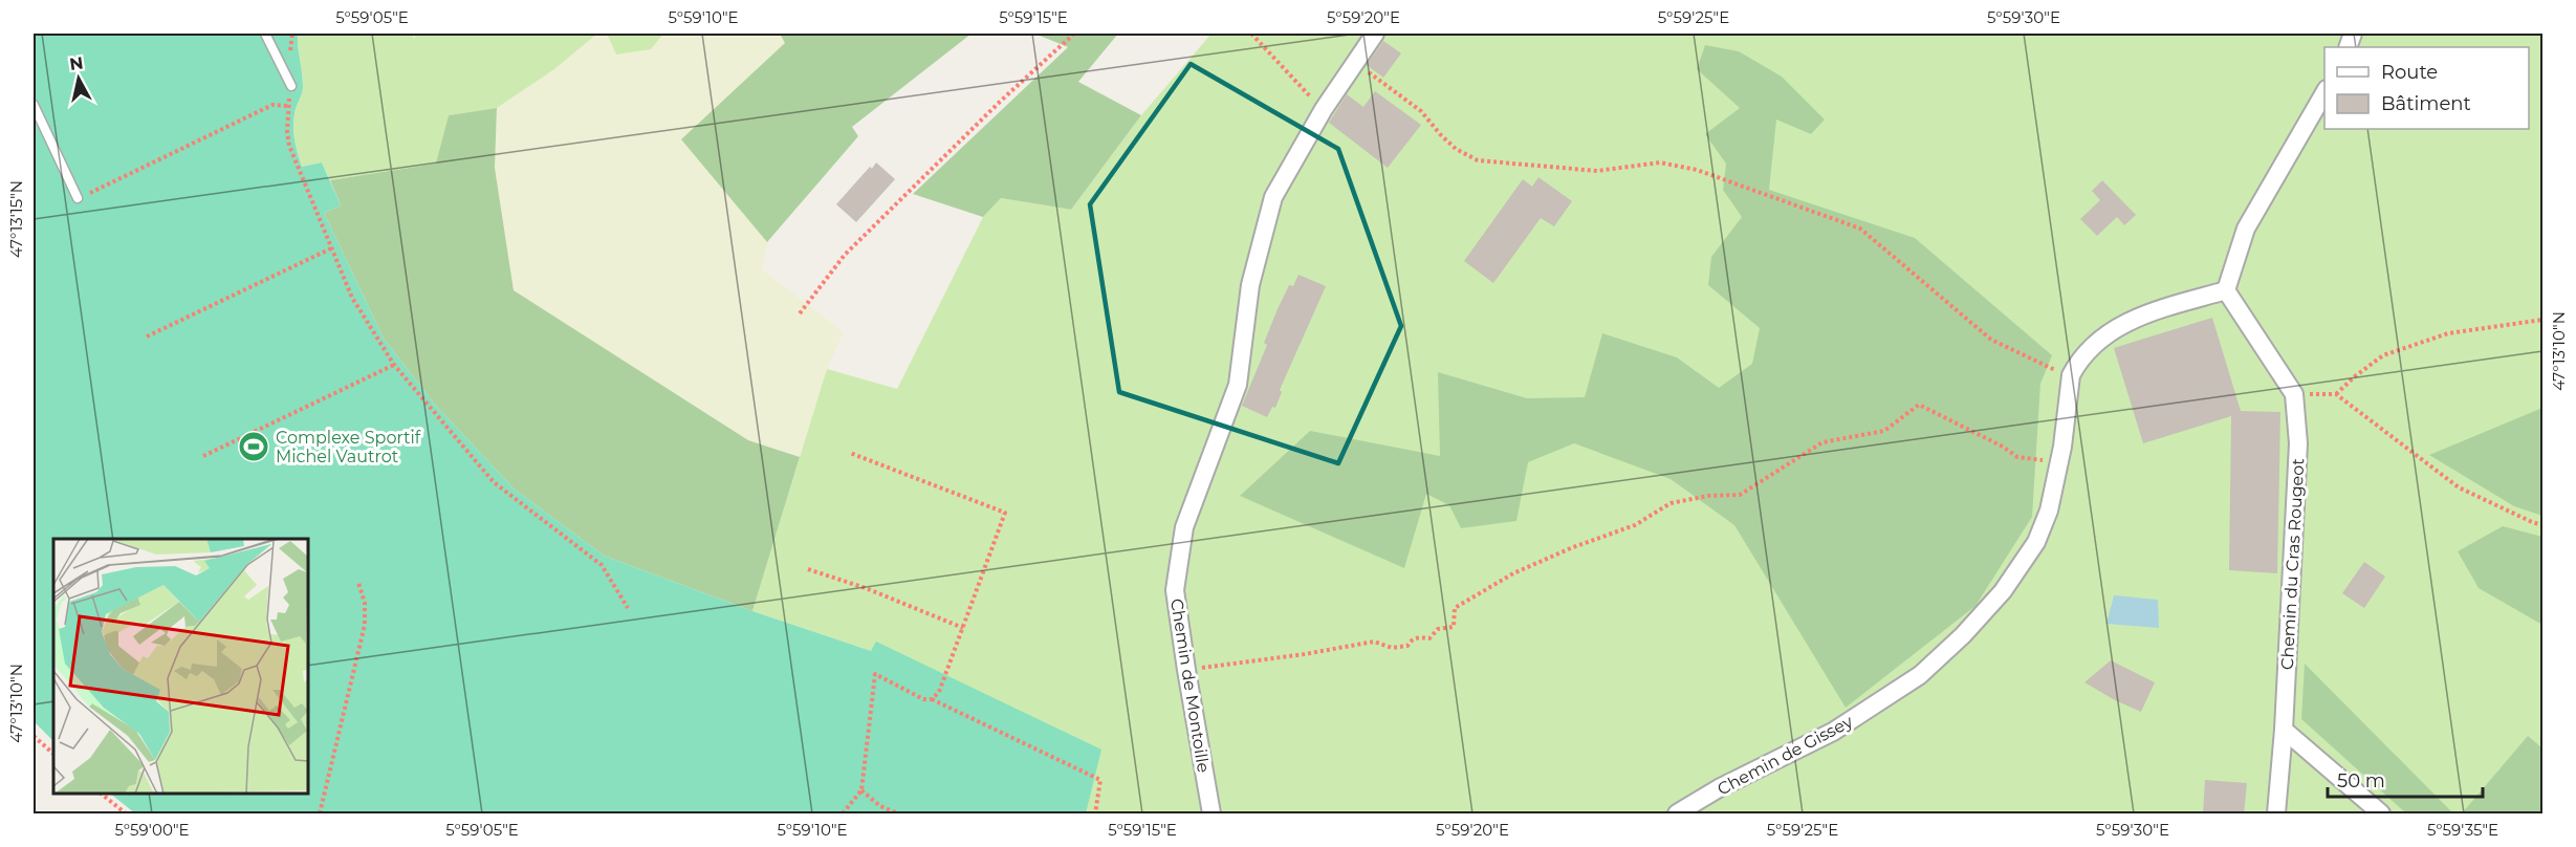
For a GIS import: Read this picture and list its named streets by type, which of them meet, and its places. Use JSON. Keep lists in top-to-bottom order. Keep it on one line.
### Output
{"streets":{"street":["Chemin du Cras Rougeot","Chemin de Montoille","Chemin de Gissey"]},"crossings":[["Chemin du Cras Rougeot","Chemin de Gissey"]],"places":{"sports":["Complexe Sportif Michel Vautrot"]},"legend":["Route","Bâtiment"],"scale_bar":"50 m","north":"top","coordinates":["5°59'05\"E","5°59'10\"E","5°59'15\"E","5°59'20\"E","5°59'25\"E","5°59'30\"E","47°13'15\"N","47°13'10\"N","5°59'00\"E","5°59'35\"E"]}
